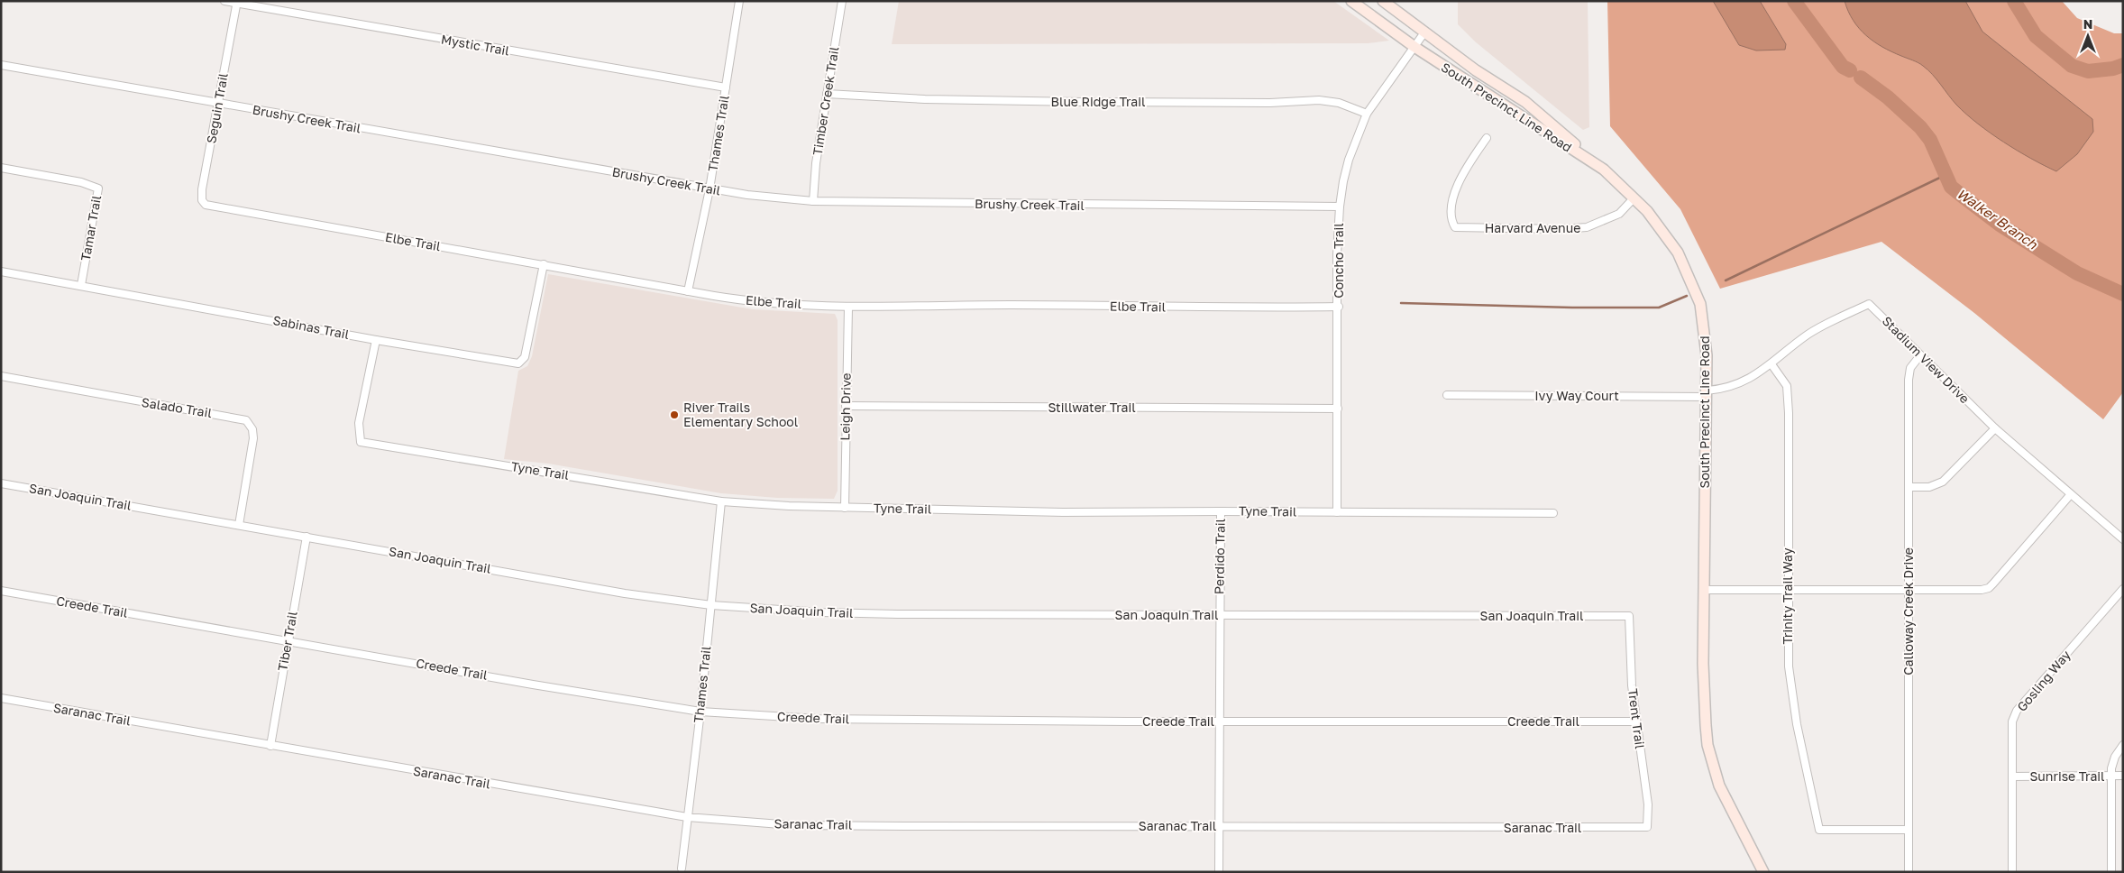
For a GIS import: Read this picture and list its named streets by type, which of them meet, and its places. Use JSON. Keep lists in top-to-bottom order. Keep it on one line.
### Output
{"streets":{"main road":["South Precinct Line Road"],"street":["Mystic Trail","Timber Creek Trail","Blue Ridge Trail","Seguin Trail","Brushy Creek Trail","Thames Trail","Tamar Trail","Harvard Avenue","Elbe Trail","Concho Trail","Sabinas Trail","Stadium View Drive","Ivy Way Court","Leigh Drive","Salado Trail","Stillwater Trail","Tyne Trail","San Joaquin Trail","Perdido Trail","Trinity Trail Way","Creede Trail","Calloway Creek Drive","Tiber Trail","Gosling Way","Saranac Trail","Trent Trail","Sunrise Trail"]},"crossings":[["Mystic Trail","Seguin Trail"],["Mystic Trail","Thames Trail"],["Timber Creek Trail","Blue Ridge Trail"],["Timber Creek Trail","Brushy Creek Trail"],["Blue Ridge Trail","Concho Trail"],["South Precinct Line Road","Harvard Avenue"],["South Precinct Line Road","Concho Trail"],["South Precinct Line Road","Stadium View Drive"],["South Precinct Line Road","Ivy Way Court"],["Seguin Trail","Brushy Creek Trail"],["Seguin Trail","Elbe Trail"],["Brushy Creek Trail","Thames Trail"],["Brushy Creek Trail","Concho Trail"],["Thames Trail","Elbe Trail"],["Thames Trail","Tyne Trail"],["Thames Trail","San Joaquin Trail"],["Thames Trail","Creede Trail"],["Thames Trail","Saranac Trail"],["Tamar Trail","Sabinas Trail"],["Elbe Trail","Concho Trail"],["Elbe Trail","Sabinas Trail"],["Elbe Trail","Leigh Drive"],["Concho Trail","Stillwater Trail"],["Concho Trail","Tyne Trail"],["Sabinas Trail","Tyne Trail"],["Stadium View Drive","Ivy Way Court"],["Stadium View Drive","Trinity Trail Way"],["Stadium View Drive","Calloway Creek Drive"],["Leigh Drive","Stillwater Trail"],["Leigh Drive","Tyne Trail"],["Salado Trail","San Joaquin Trail"],["Tyne Trail","Perdido Trail"],["San Joaquin Trail","Perdido Trail"],["San Joaquin Trail","Tiber Trail"],["San Joaquin Trail","Trent Trail"],["Perdido Trail","Creede Trail"],["Perdido Trail","Saranac Trail"],["Trinity Trail Way","Calloway Creek Drive"],["Creede Trail","Tiber Trail"],["Creede Trail","Trent Trail"],["Tiber Trail","Saranac Trail"],["Gosling Way","Sunrise Trail"],["Saranac Trail","Trent Trail"]],"water":["Walker Branch"],"places":["River Trails Elementary School"],"north":"top"}
